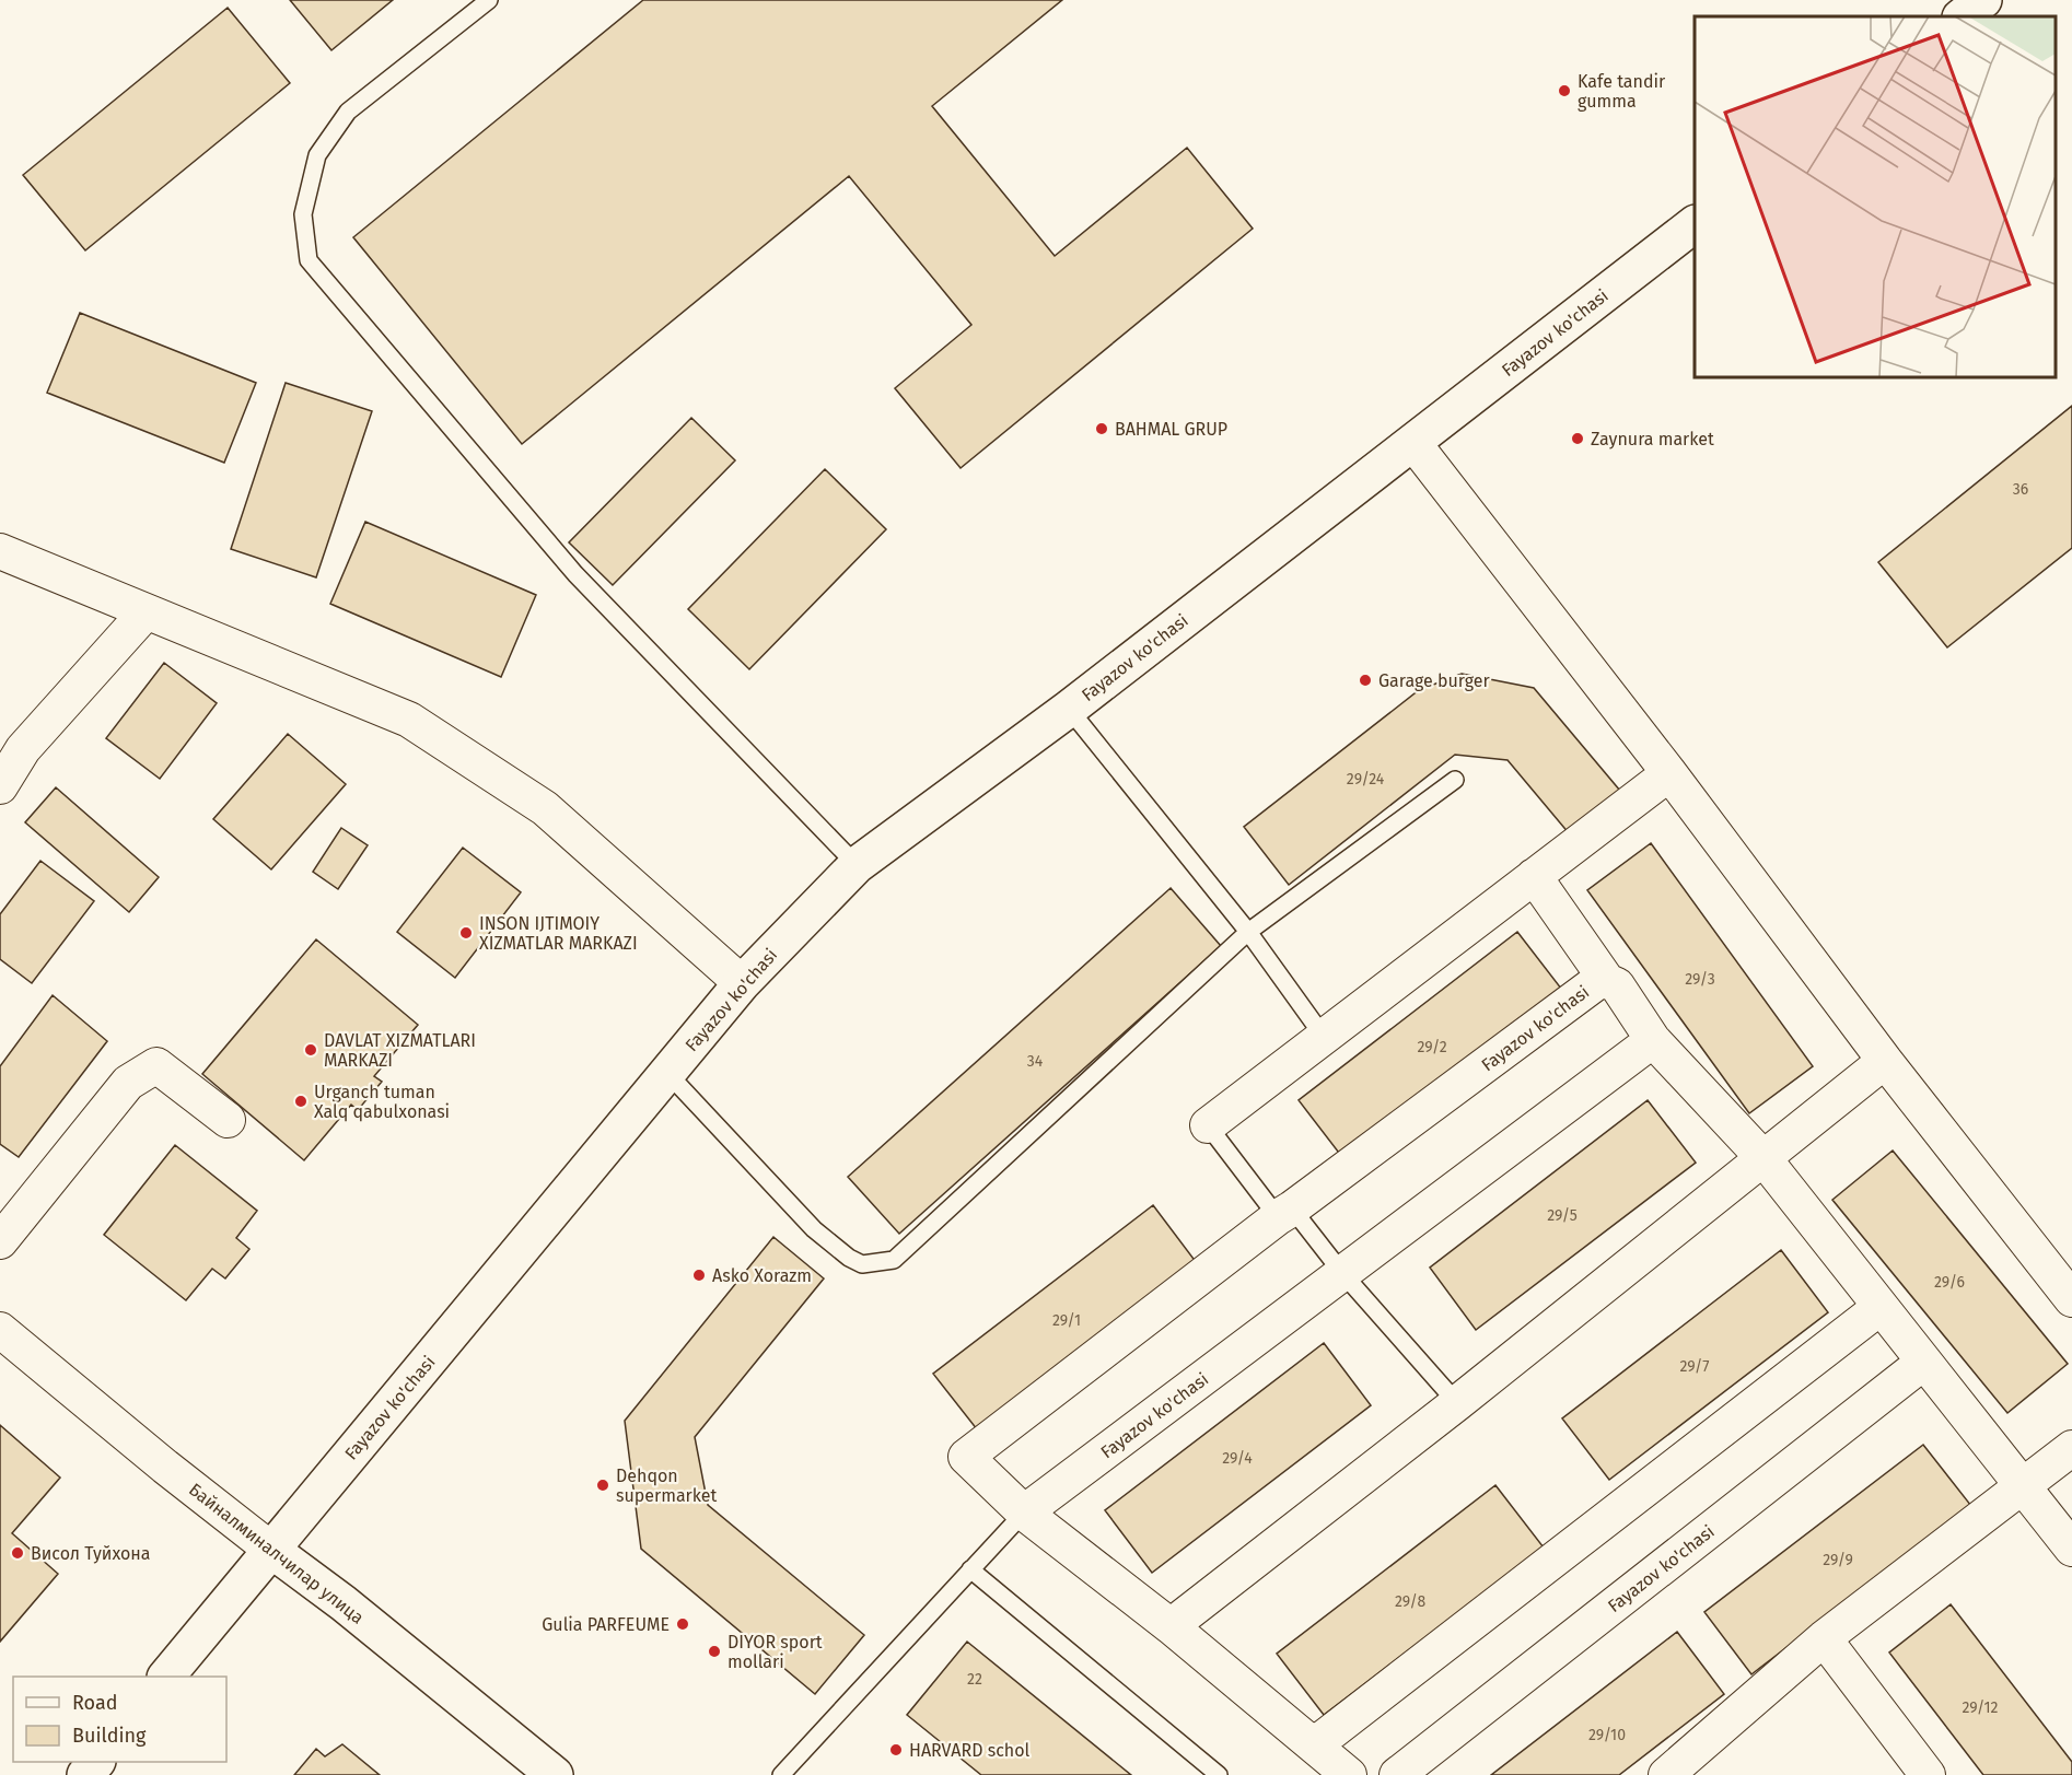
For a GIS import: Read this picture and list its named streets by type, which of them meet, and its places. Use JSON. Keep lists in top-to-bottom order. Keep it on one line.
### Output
{"streets":{"main road":["Fayazov ko'chasi","Байналминалчилар улица"]},"crossings":[["Fayazov ko'chasi","Байналминалчилар улица"]],"places":["Kafe tandir gumma","BAHMAL GRUP","Zaynura market","Garage burger","INSON IJTIMOIY XIZMATLAR MARKAZI","DAVLAT XIZMATLARI MARKAZI","Urganch tuman Xalq qabulxonasi","Asko Xorazm","Dehqon supermarket","Висол Туйхона","Gulia PARFEUME","DIYOR sport mollari","HARVARD schol"],"house_numbers":["36","29/24","29/3","29/2","34","29/5","29/6","29/1","29/7","29/4","29/9","29/8","22","29/12","29/10"],"legend":["Road","Building"]}
